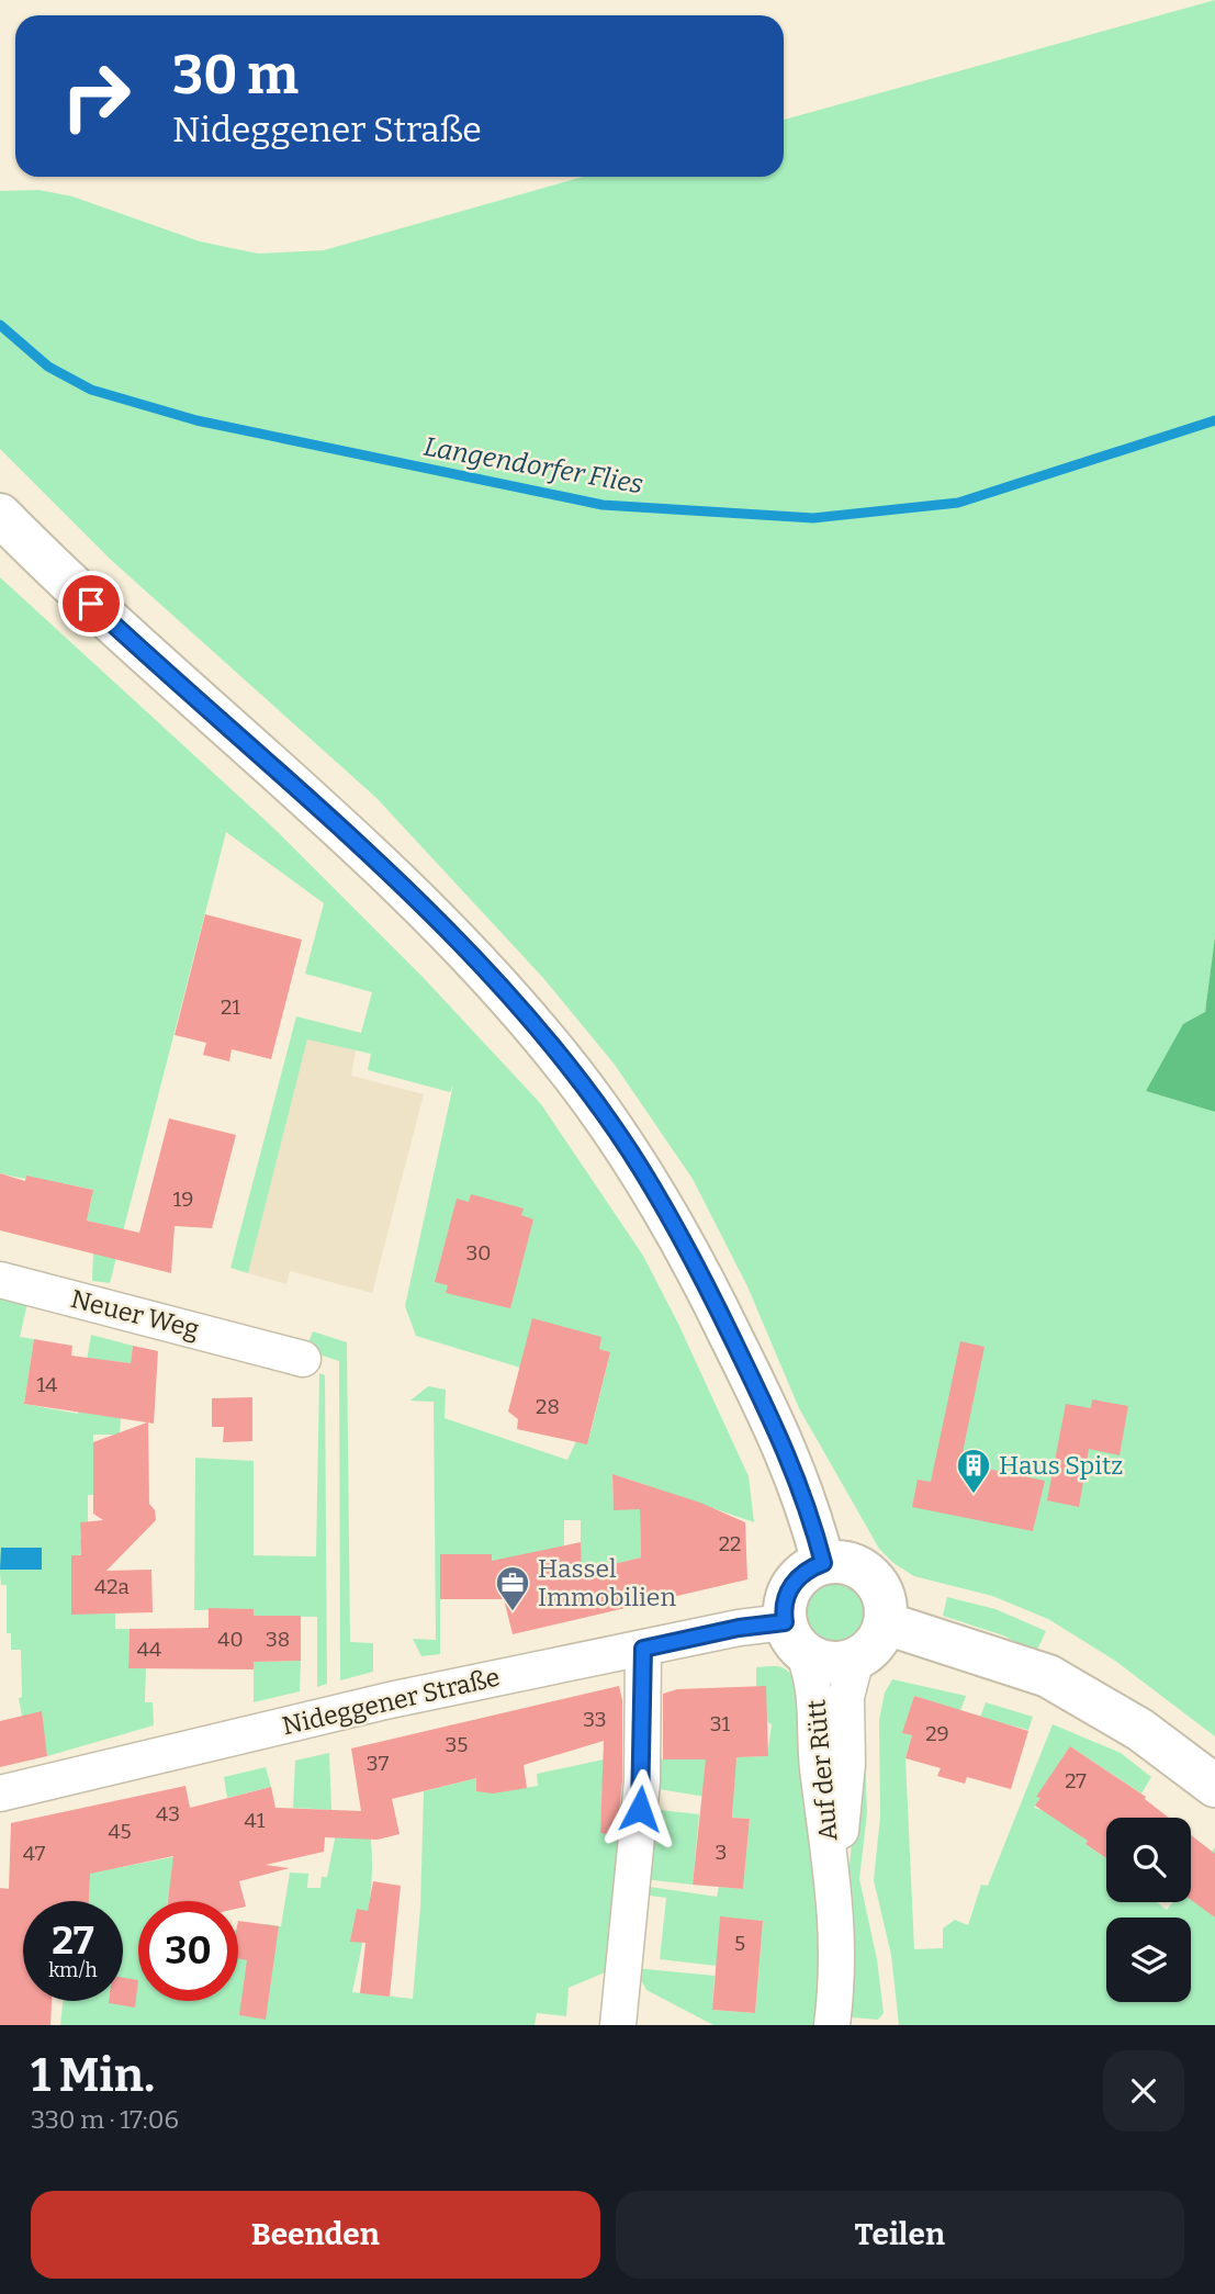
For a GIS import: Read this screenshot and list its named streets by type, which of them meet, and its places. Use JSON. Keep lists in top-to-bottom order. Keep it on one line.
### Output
{"streets":{"street":["Neuer Weg","Nideggener Straße","Auf der Rütt"]},"crossings":[["Nideggener Straße","Auf der Rütt"]],"water":["Langendorfer Flies"],"places":{"building":["Haus Spitz"],"office":["Hassel Immobilien"]},"house_numbers":["21","19","30","14","28","22","42a","40","38","44","33","31","29","35","37","27","43","41","45","3","47","5"],"page":{"turn":["30 m","Nideggener Straße"],"speed":"27 km/h","limit":"30","heading":["1 Min.","330 m · 17:06"],"buttons":["Beenden","Teilen"]}}
